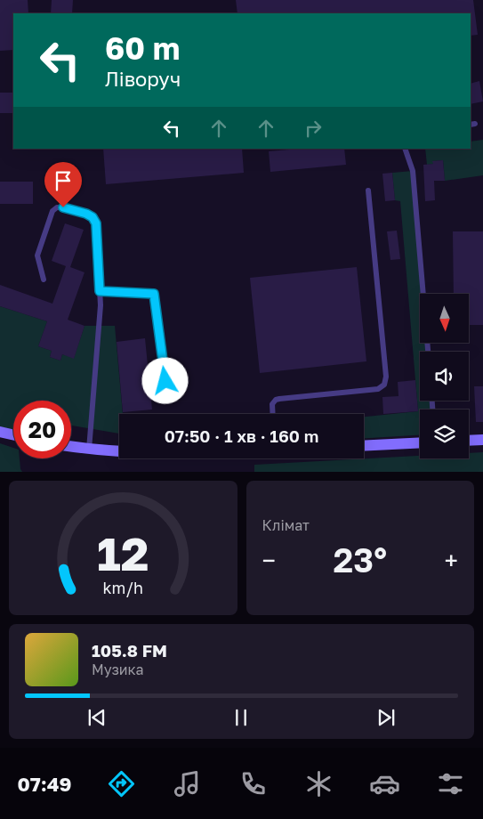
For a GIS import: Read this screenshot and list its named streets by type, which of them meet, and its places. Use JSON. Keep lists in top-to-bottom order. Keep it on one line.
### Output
{"north":"bottom","page":{"turn":["60 m","Ліворуч"],"limit":"20","trip":"07:50 · 1 хв · 160 m","tile":"Клімат","heat":["−","23°","+"],"song":["105.8 FM","Музика"],"tabs":"07:49","gauge":["12","km/h"]}}
